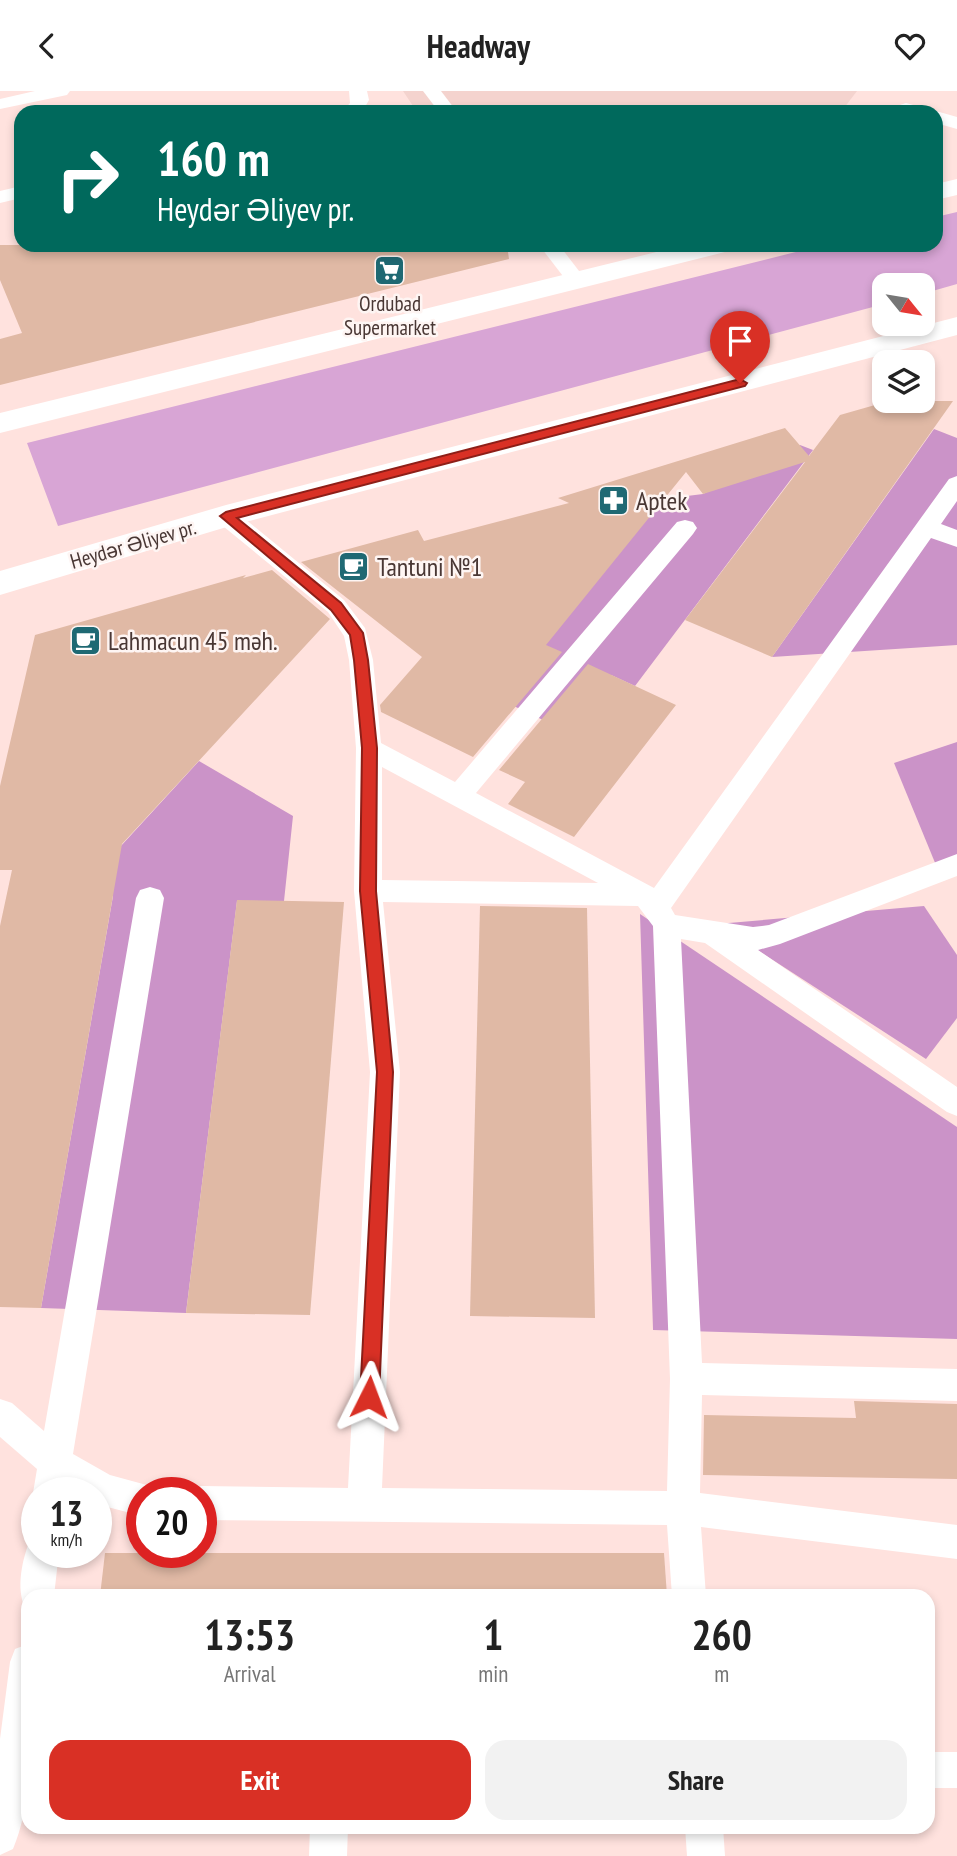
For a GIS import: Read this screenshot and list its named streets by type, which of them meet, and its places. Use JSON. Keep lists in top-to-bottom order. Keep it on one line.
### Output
{"streets":{"main road":["Heydər Əliyev pr."]},"places":{"supermarket":["Ordubad Supermarket"],"pharmacy":["Aptek"],"cafe":["Tantuni №1","Lahmacun 45 mәh."]},"north":"bottom right","page":{"header":"Headway","turn":["160 m","Heydər Əliyev pr."],"speed":"13 km/h","limit":"20","eta":["13:53","Arrival","1","min","260","m"],"buttons":["Exit","Share"]}}
